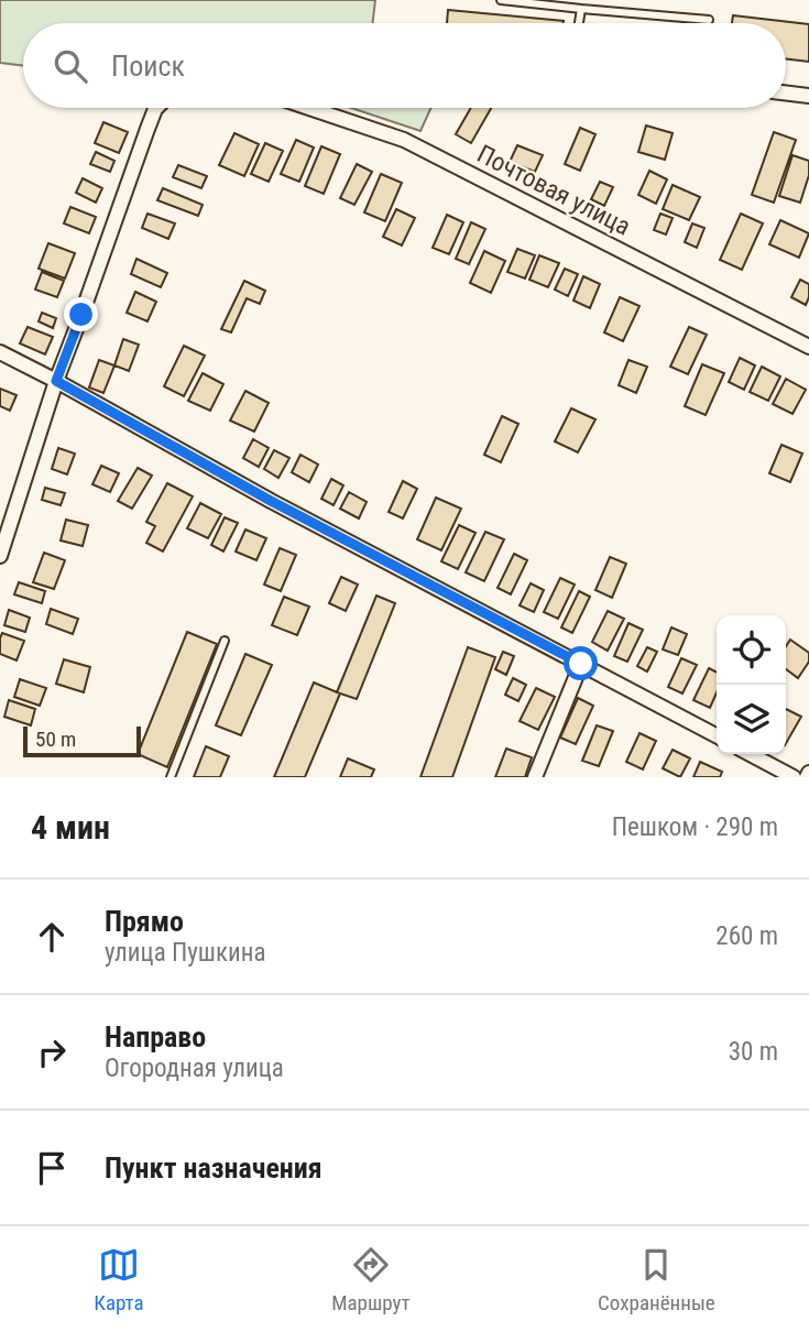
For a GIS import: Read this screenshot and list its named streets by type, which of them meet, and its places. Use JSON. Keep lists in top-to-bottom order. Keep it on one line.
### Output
{"streets":{"street":["Почтовая улица"]},"scale_bar":"50 m","page":{"search":"Поиск","scale":"50 m","heading":["4 мин","Пешком · 290 m"],"list":[["Прямо","улица Пушкина","260 m"],["Направо","Огородная улица","30 m"],"Пункт назначения"],"nav":["Карта","Маршрут","Сохранённые"]}}
